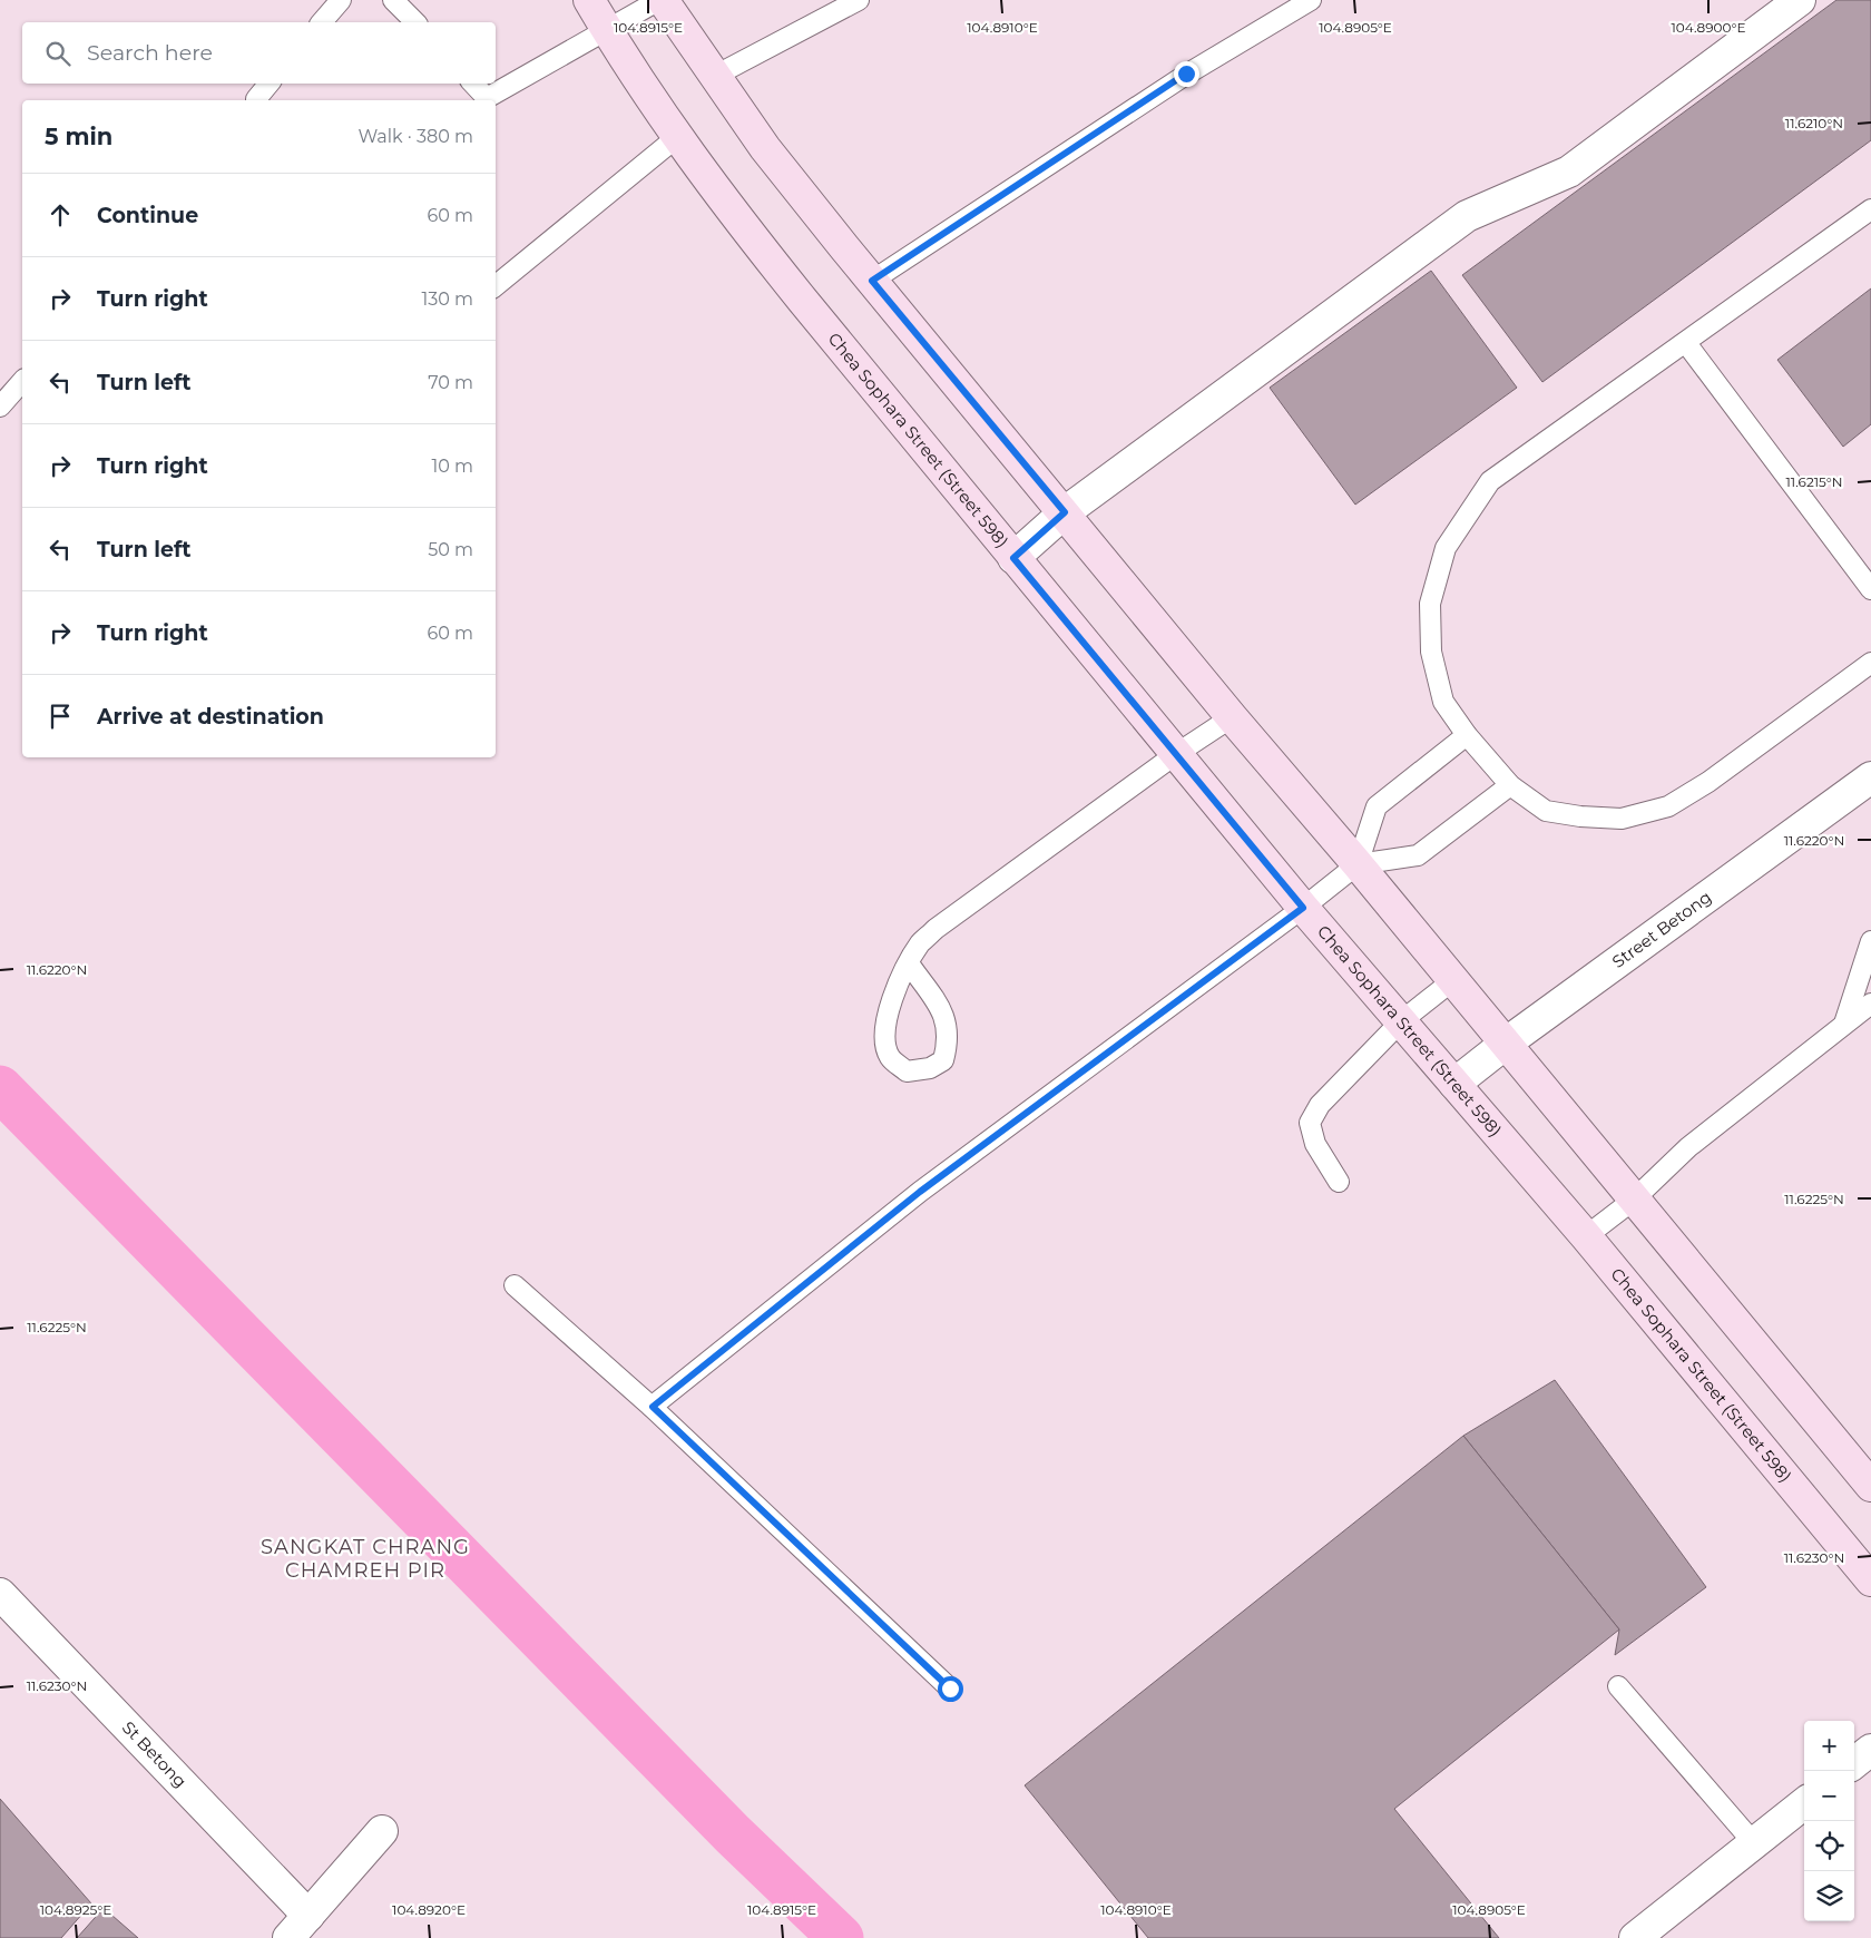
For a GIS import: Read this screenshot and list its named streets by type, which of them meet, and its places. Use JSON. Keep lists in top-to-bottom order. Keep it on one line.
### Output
{"streets":{"main road":["Chea Sophara Street (Street 598)"],"street":["Street Betong","St Betong"]},"crossings":[["Chea Sophara Street (Street 598)","Street Betong"]],"districts":["SANGKAT CHRANG CHAMREH PIR"],"page":{"search":"Search here","heading":["5 min","Walk · 380 m"],"list":[["Continue","60 m"],["Turn right","130 m"],["Turn left","70 m"],["Turn right","10 m"],["Turn left","50 m"],["Turn right","60 m"],"Arrive at destination"],"map_buttons":["+","−"]},"coordinates":["104.8915°E","104.8910°E","104.8905°E","104.8900°E","11.6210°N","11.6215°N","11.6220°N","11.6225°N","11.6230°N","104.8925°E","104.8920°E"]}
